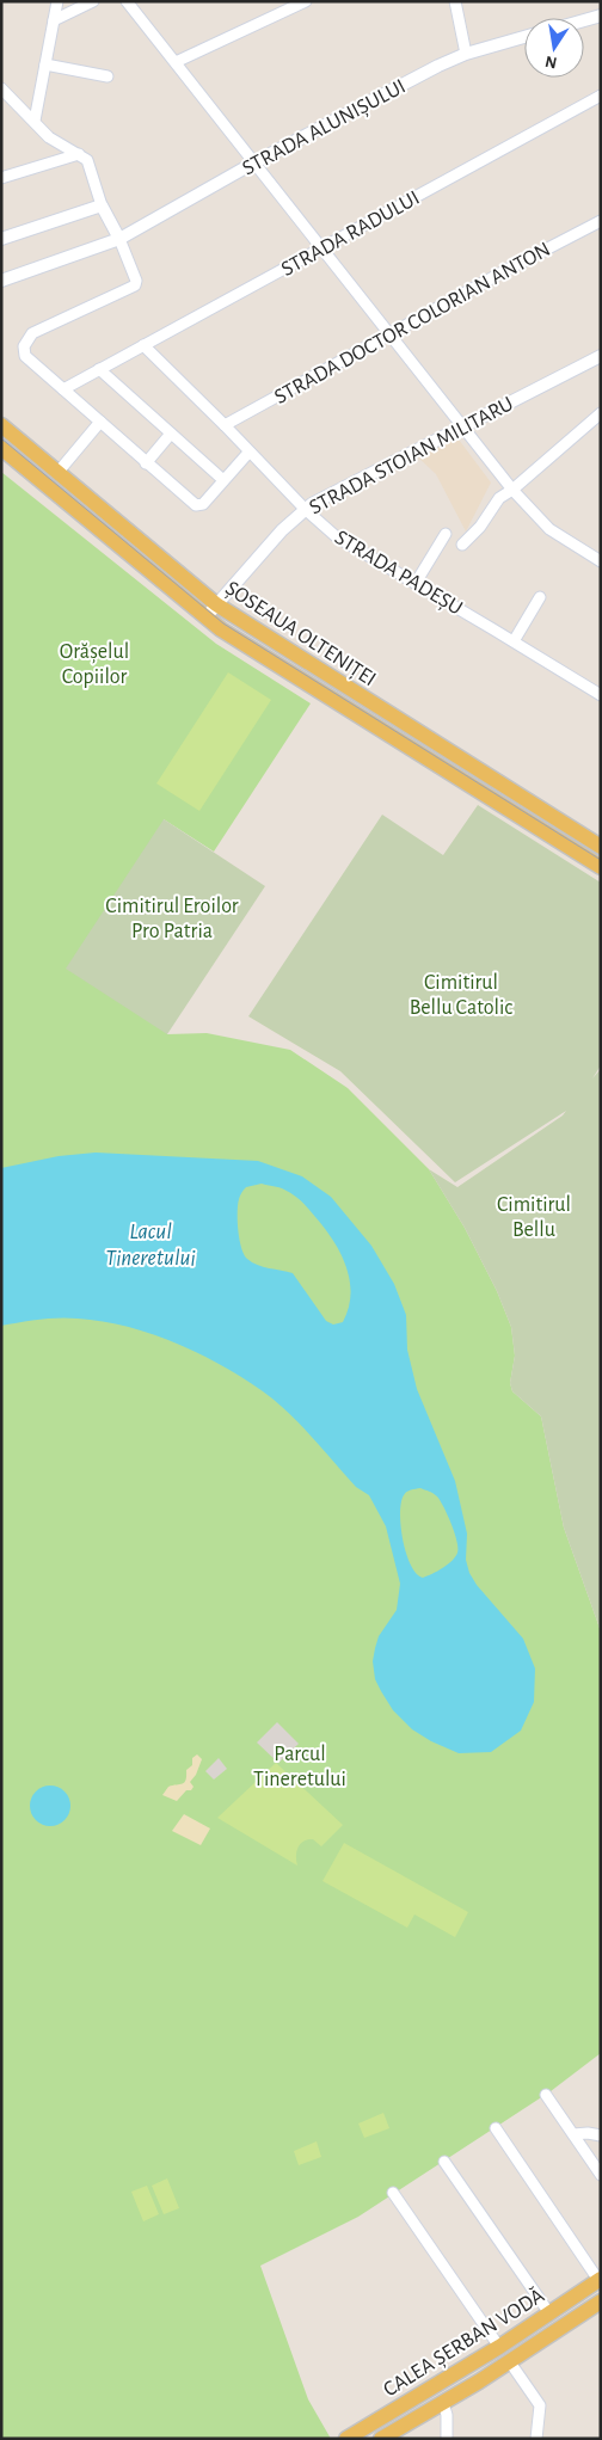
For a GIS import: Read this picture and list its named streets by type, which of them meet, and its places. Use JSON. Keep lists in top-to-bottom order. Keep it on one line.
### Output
{"streets":{"main road":["ȘOSEAUA OLTENIȚEI","CALEA ȘERBAN VODĂ"],"street":["STRADA ALUNIȘULUI","STRADA RADULUI","STRADA DOCTOR COLORIAN ANTON","STRADA STOIAN MILITARU","STRADA PADEȘU"]},"crossings":[["STRADA RADULUI","STRADA PADEȘU"],["STRADA DOCTOR COLORIAN ANTON","STRADA PADEȘU"],["STRADA STOIAN MILITARU","STRADA PADEȘU"],["STRADA STOIAN MILITARU","ȘOSEAUA OLTENIȚEI"]],"water":["Lacul Tineretului"],"parks":["Orășelul Copiilor","Cimitirul Eroilor Pro Patria","Cimitirul Bellu Catolic","Cimitirul Bellu","Parcul Tineretului"],"north":"bottom"}
